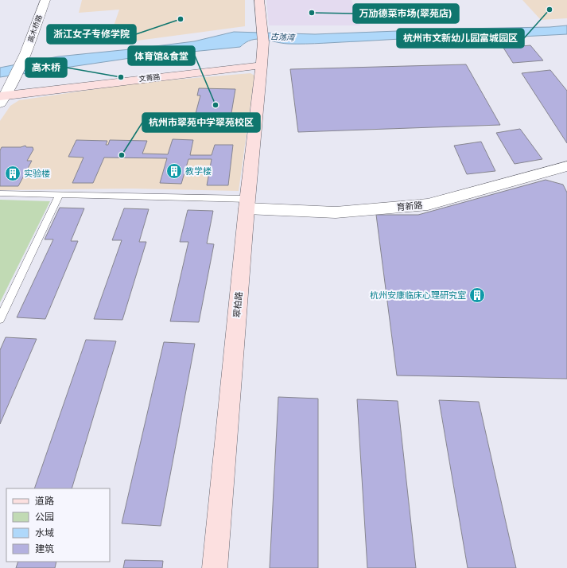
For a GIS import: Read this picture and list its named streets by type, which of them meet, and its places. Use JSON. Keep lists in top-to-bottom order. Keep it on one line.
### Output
{"streets":{"street":["高木桥路","文菁路","育新路","翠柏路"]},"crossings":[["高木桥路","文菁路"],["文菁路","翠柏路"],["育新路","翠柏路"]],"water":["古荡湾"],"places":{"other":["杭州市文新幼儿园富城园区","万劢德菜巿场(翠苑店)","浙江女子专修学院","高木桥","体育馆&食堂","杭州市翠苑中学翠苑校区"],"building":["教学楼","实验楼","杭州安康临床心理研究室"]},"legend":["道路","公园","水域","建筑"]}
